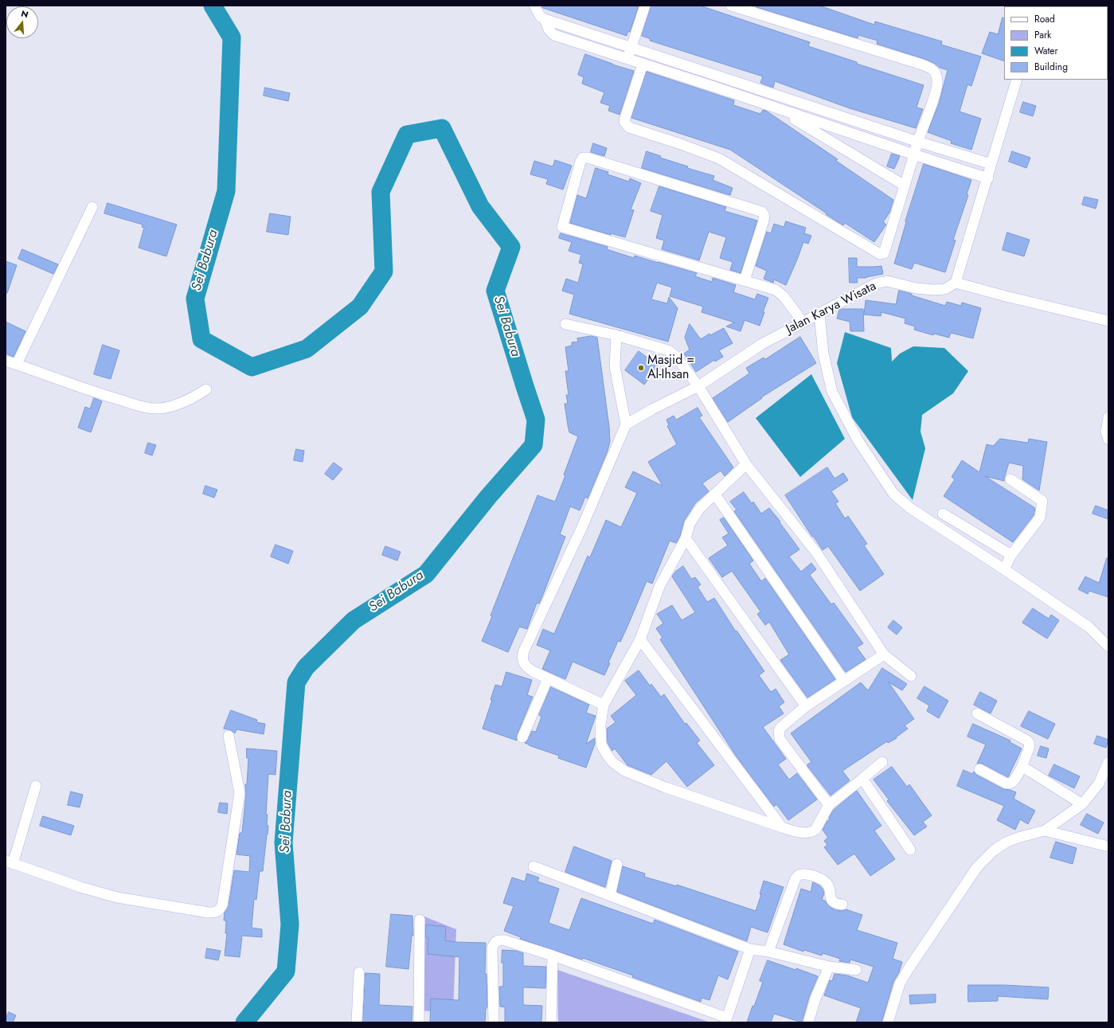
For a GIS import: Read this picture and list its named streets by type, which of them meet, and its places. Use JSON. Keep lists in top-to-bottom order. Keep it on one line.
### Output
{"streets":{"street":["Jalan Karya Wisata"]},"water":["Sei Babura"],"places":["Masjid = Al-Ihsan"],"legend":["Road","Park","Water","Building"],"north":"top"}
